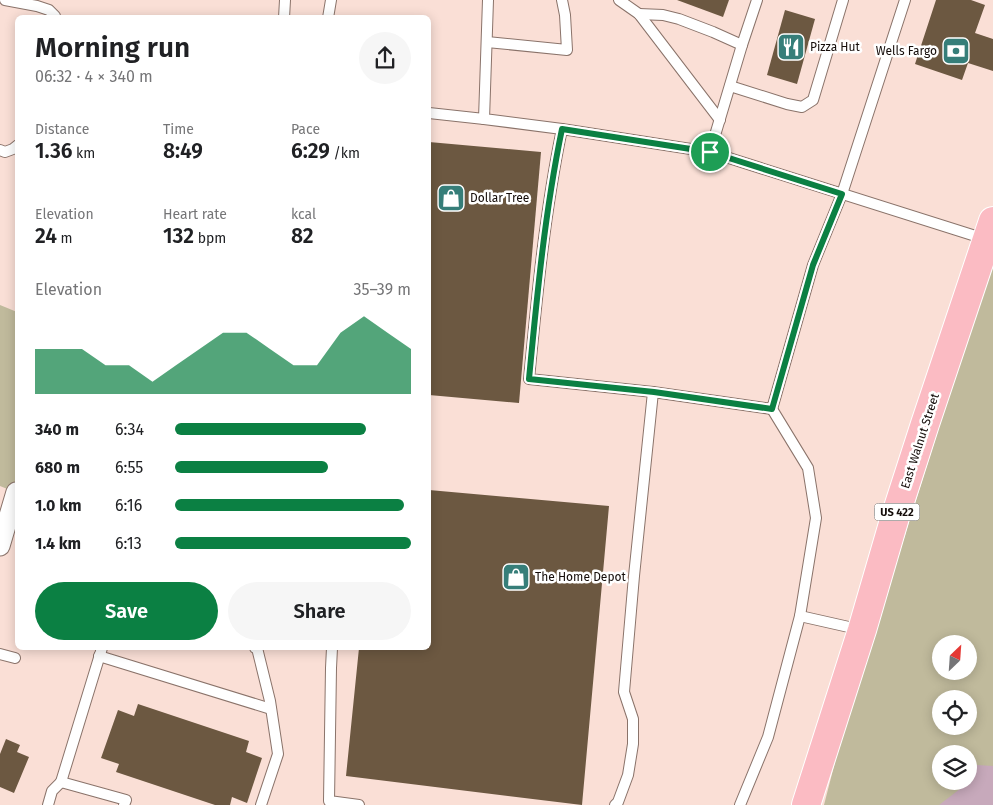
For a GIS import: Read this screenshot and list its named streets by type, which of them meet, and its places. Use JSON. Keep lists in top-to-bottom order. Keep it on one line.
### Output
{"streets":{"highway":["East Walnut Street","US 422"]},"places":{"restaurant":["Pizza Hut"],"bank":["Wells Fargo"],"shop":["Dollar Tree","The Home Depot"]},"north":"top right","page":{"heading":["Morning run","06:32 · 4 × 340 m"],"stats":[["Distance","1.36 km"],["Time","8:49"],["Pace","6:29 /km"],["Elevation","24 m"],["Heart rate","132 bpm"],["kcal","82"]],"chart":["Elevation","35–39 m"],"list":[{"name":"340 m","note":"6:34"},{"name":"680 m","note":"6:55"},{"name":"1.0 km","note":"6:16"},{"name":"1.4 km","note":"6:13"}],"buttons":["Save","Share"]}}
